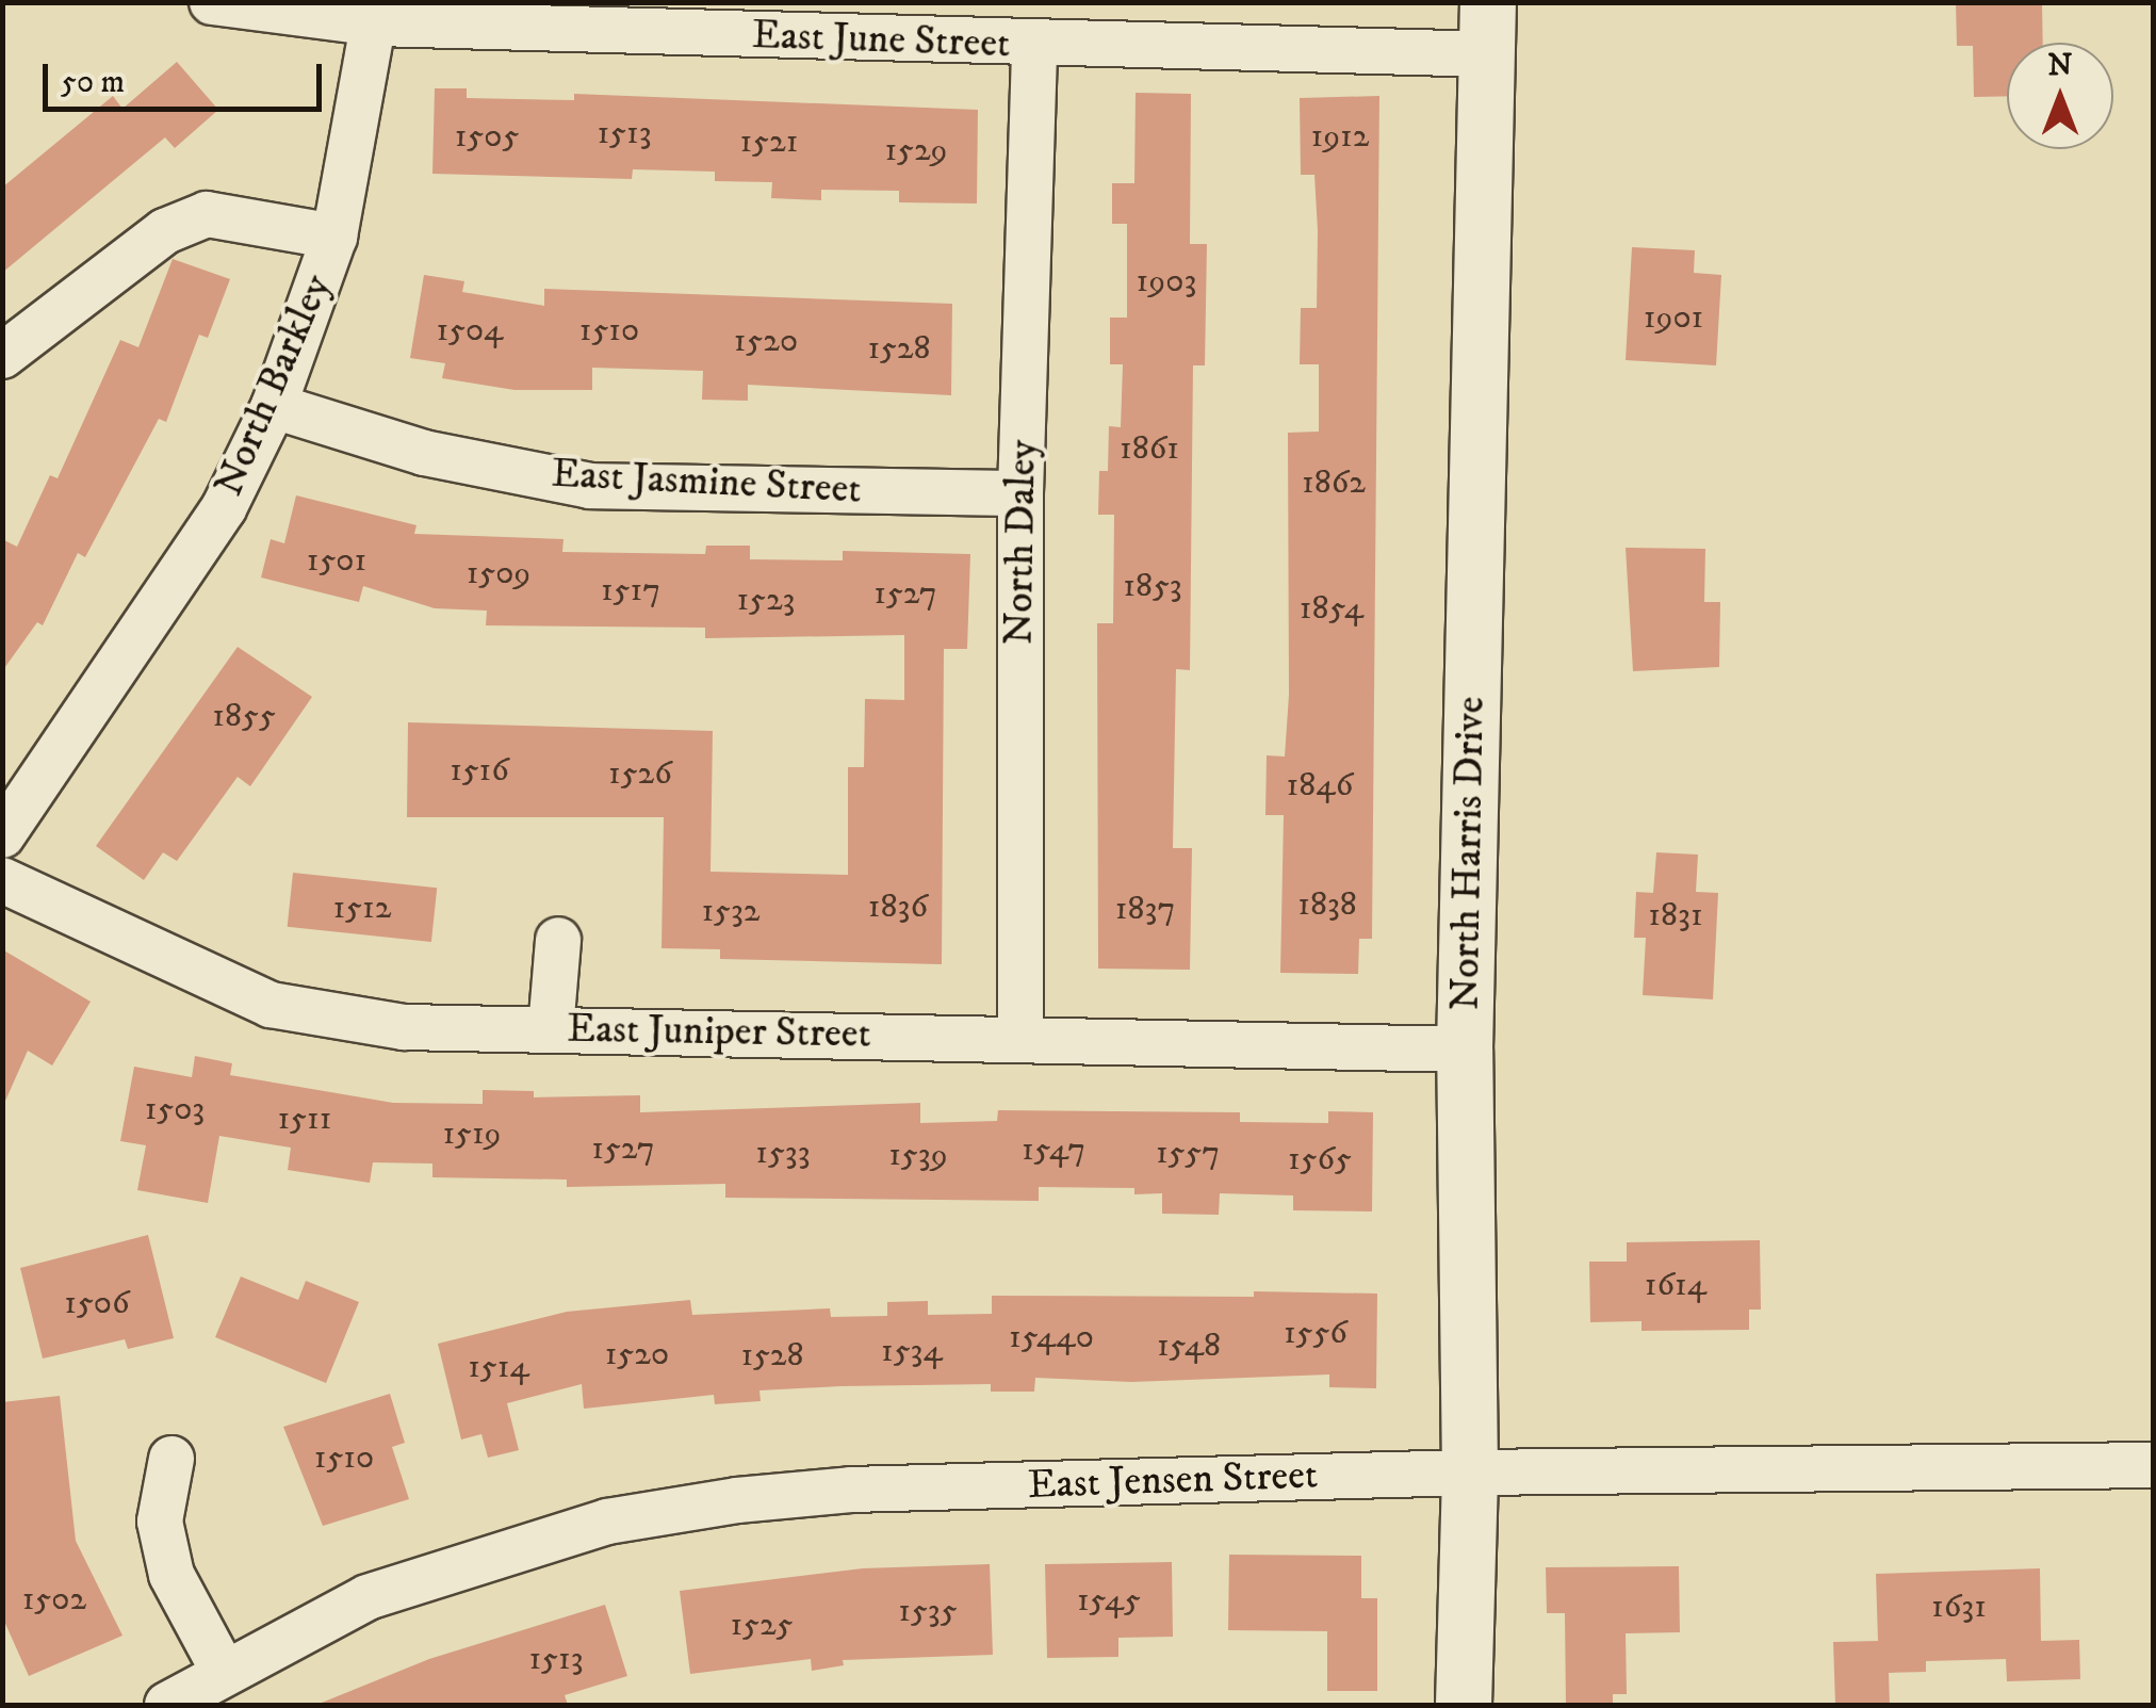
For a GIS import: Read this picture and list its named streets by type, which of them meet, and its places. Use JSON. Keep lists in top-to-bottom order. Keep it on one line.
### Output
{"streets":{"street":["East June Street","North Barkley","East Jasmine Street","North Daley","North Harris Drive","East Juniper Street","East Jensen Street"]},"crossings":[["East June Street","North Barkley"],["East June Street","North Daley"],["East June Street","North Harris Drive"],["North Barkley","East Jasmine Street"],["East Jasmine Street","North Daley"],["North Daley","East Juniper Street"],["North Harris Drive","East Juniper Street"],["North Harris Drive","East Jensen Street"]],"house_numbers":["1513","1505","1912","1521","1529","1903","1901","1504","1510","1520","1528","1861","1862","1501","1509","1853","1517","1527","1523","1854","1855","1516","1526","1846","1838","1836","1512","1837","1532","1831","1503","1511","1519","1527","1547","1533","1557","1539","1565","1614","1506","1556","15440","1548","1534","1520","1528","1514","1510","1502","1545","1631","1535","1525","1513"],"scale_bar":"50 m","north":"top"}
